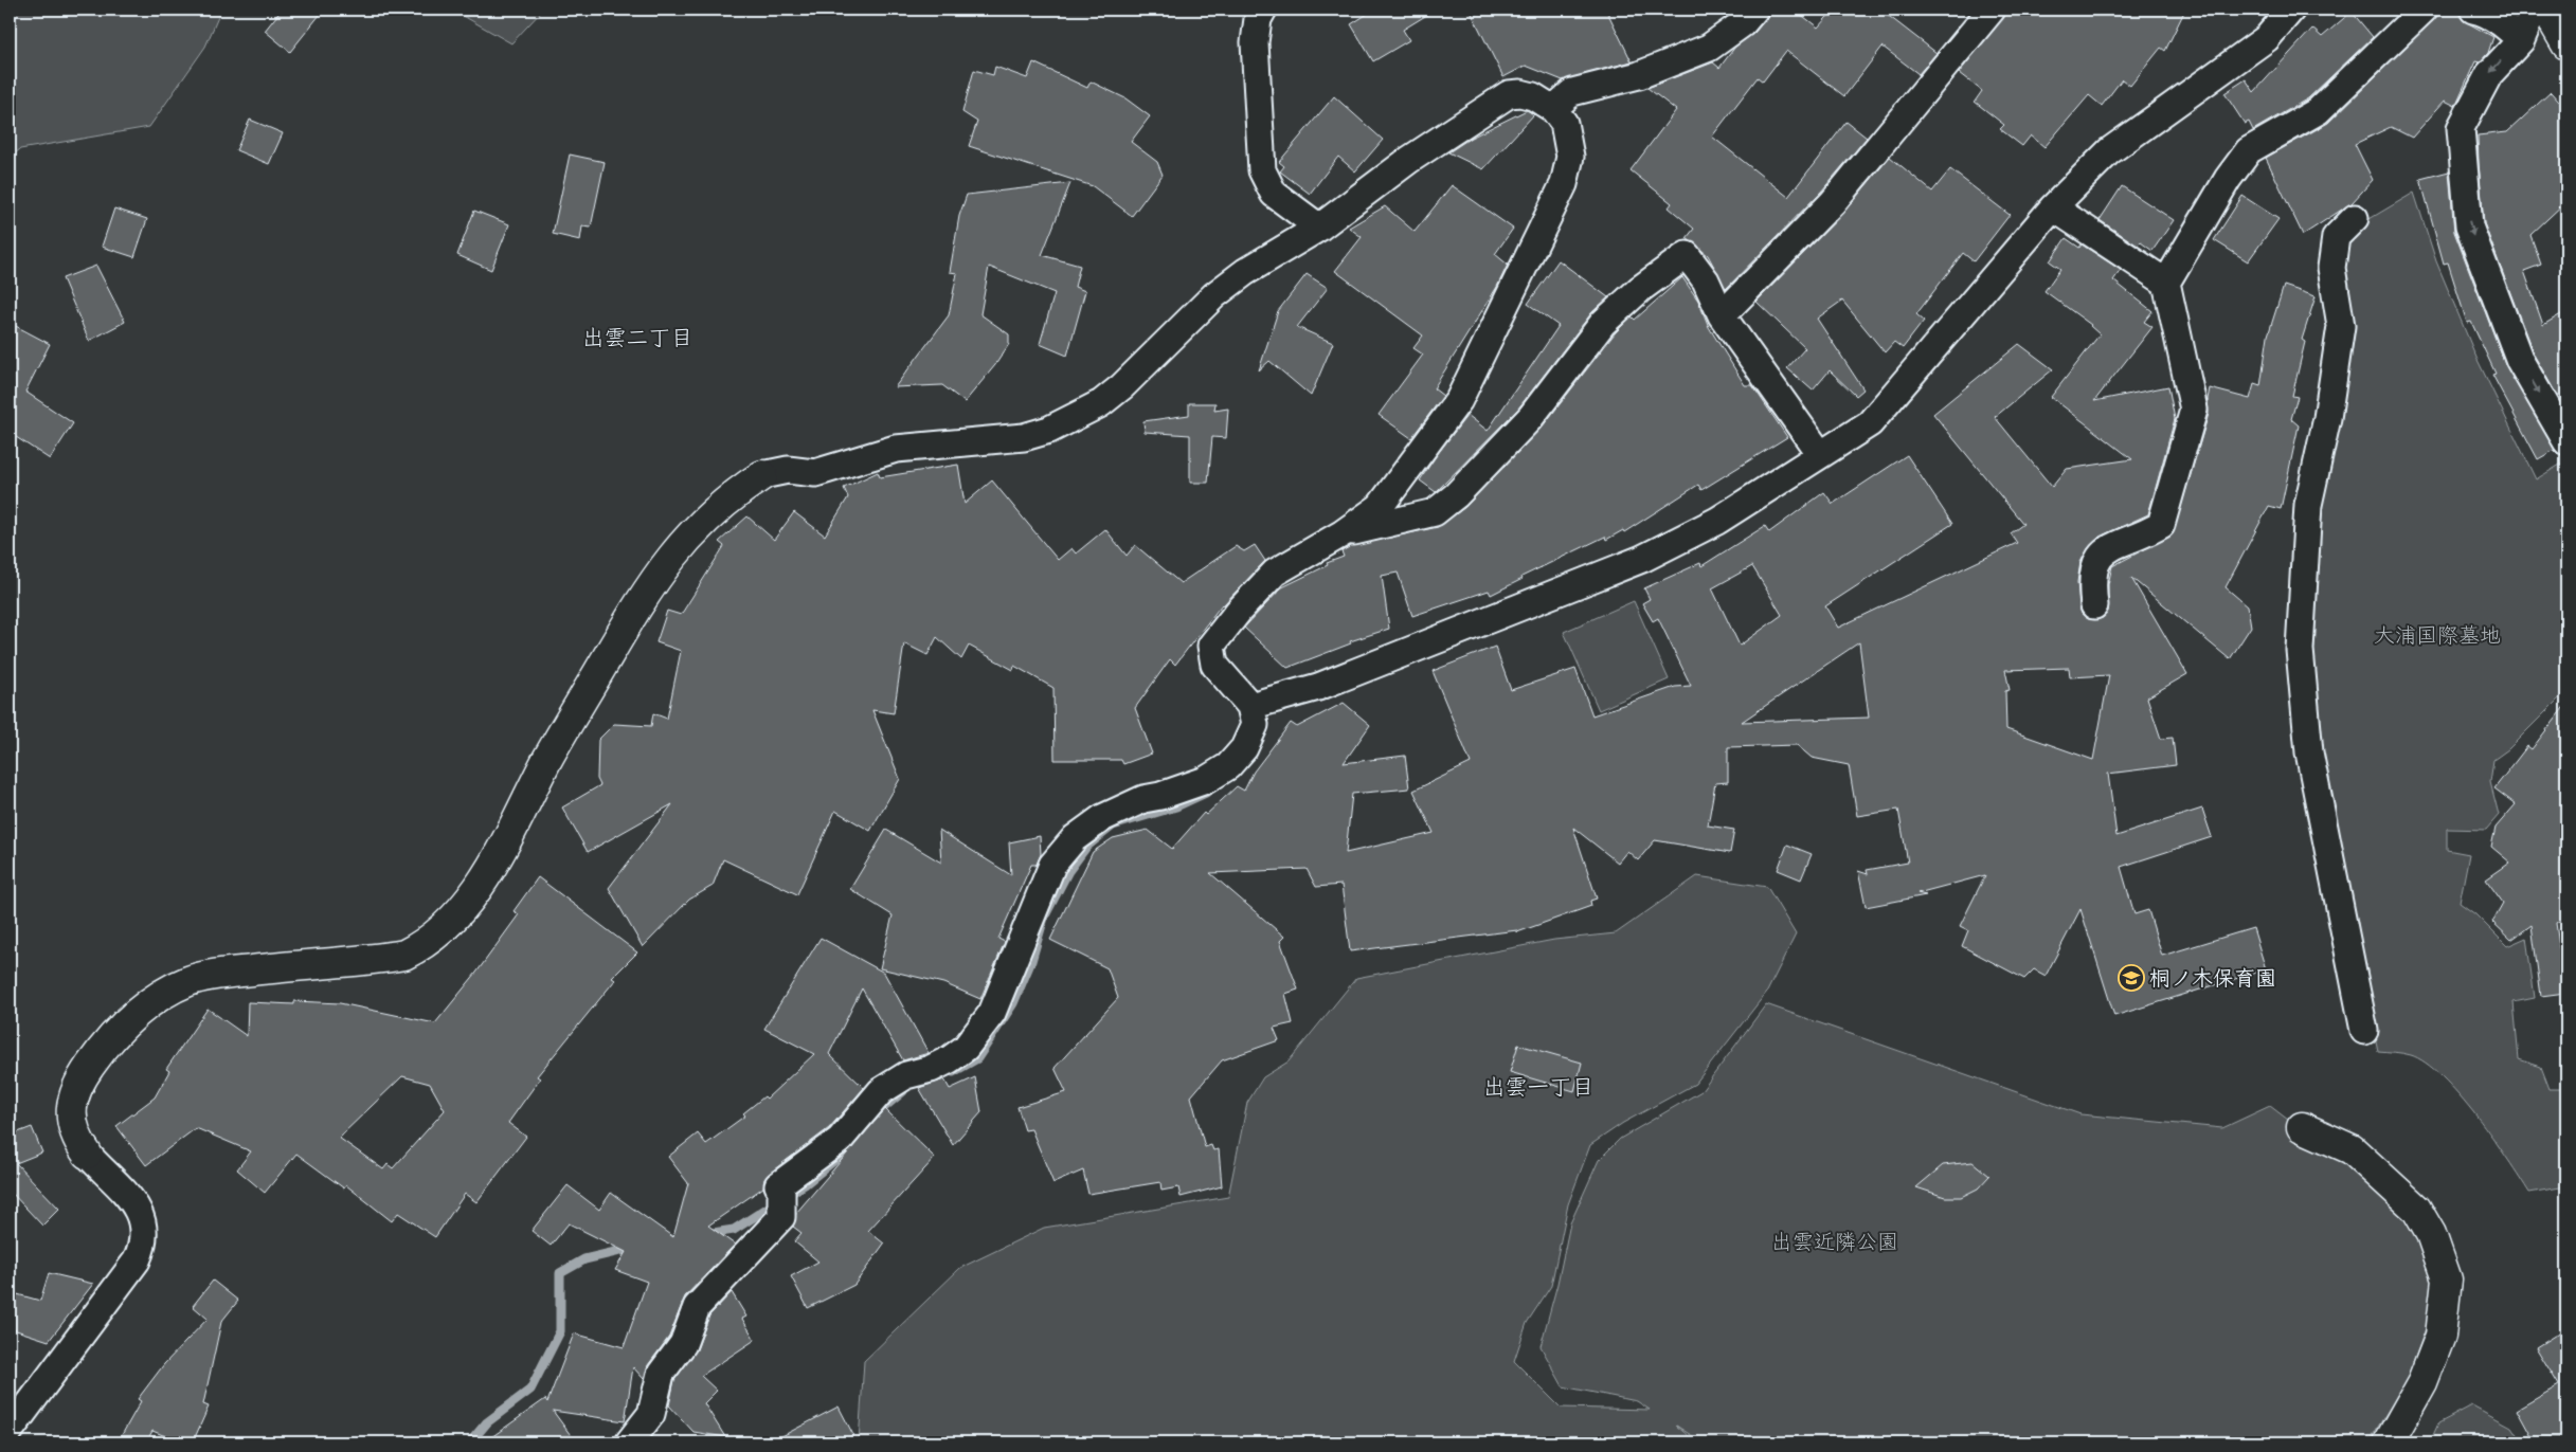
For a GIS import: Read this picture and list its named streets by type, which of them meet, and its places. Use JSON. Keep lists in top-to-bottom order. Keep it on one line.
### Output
{"districts":["出雲二丁目","出雲一丁目"],"parks":["大浦国際墓地","出雲近隣公園"],"places":{"school or university":["桐ノ木保育園"]}}
